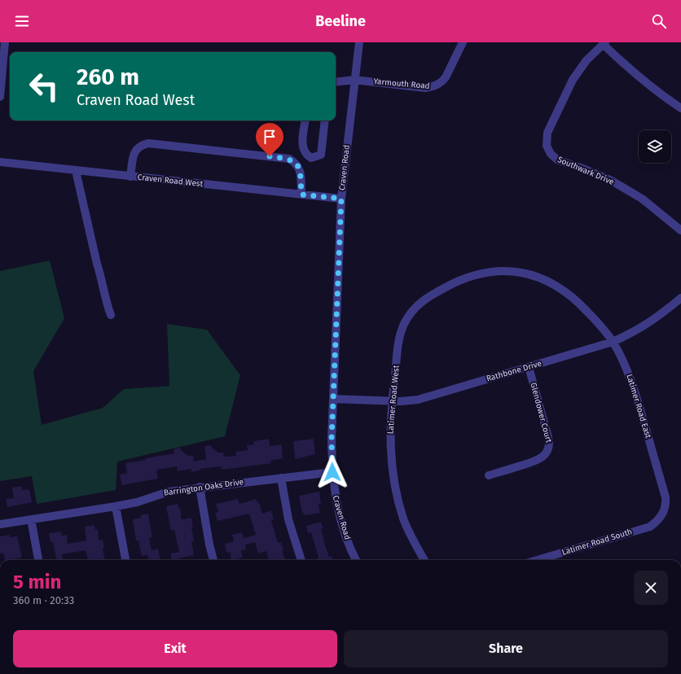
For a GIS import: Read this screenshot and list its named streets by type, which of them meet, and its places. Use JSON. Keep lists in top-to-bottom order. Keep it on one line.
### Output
{"streets":{"street":["Yarmouth Road","Craven Road","Southwark Drive","Craven Road West","Rathbone Drive","Latimer Road West","Latimer Road East","Glendower Court","Barrington Oaks Drive","Latimer Road South"]},"crossings":[["Yarmouth Road","Craven Road"],["Craven Road","Craven Road West"],["Craven Road","Rathbone Drive"],["Craven Road","Barrington Oaks Drive"],["Rathbone Drive","Latimer Road West"],["Rathbone Drive","Latimer Road East"],["Rathbone Drive","Glendower Court"],["Latimer Road West","Latimer Road East"],["Latimer Road East","Latimer Road South"]],"page":{"header":"Beeline","turn":["260 m","Craven Road West"],"heading":["5 min","360 m · 20:33"],"buttons":["Exit","Share"]}}
